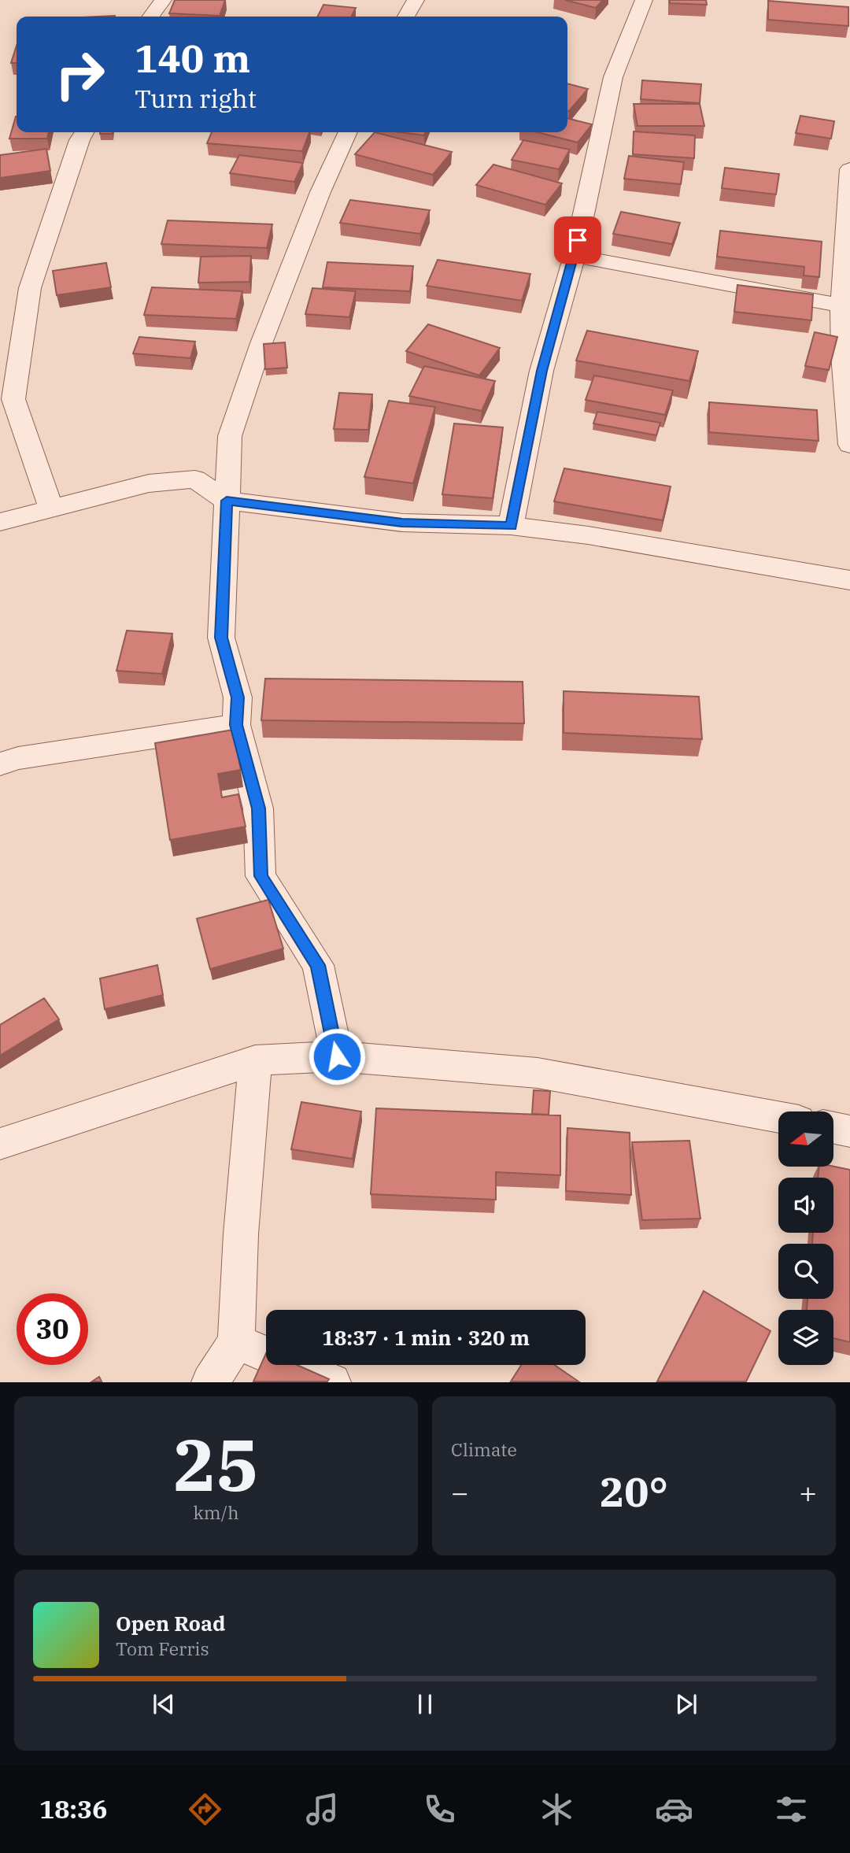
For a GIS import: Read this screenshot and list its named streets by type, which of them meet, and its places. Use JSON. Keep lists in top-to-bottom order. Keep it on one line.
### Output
{"north":"left","page":{"turn":["140 m","Turn right"],"limit":"30","trip":"18:37 · 1 min · 320 m","tile":[["25","km/h"],"Climate"],"heat":["−","20°","+"],"song":["Open Road","Tom Ferris"],"tabs":"18:36"}}
